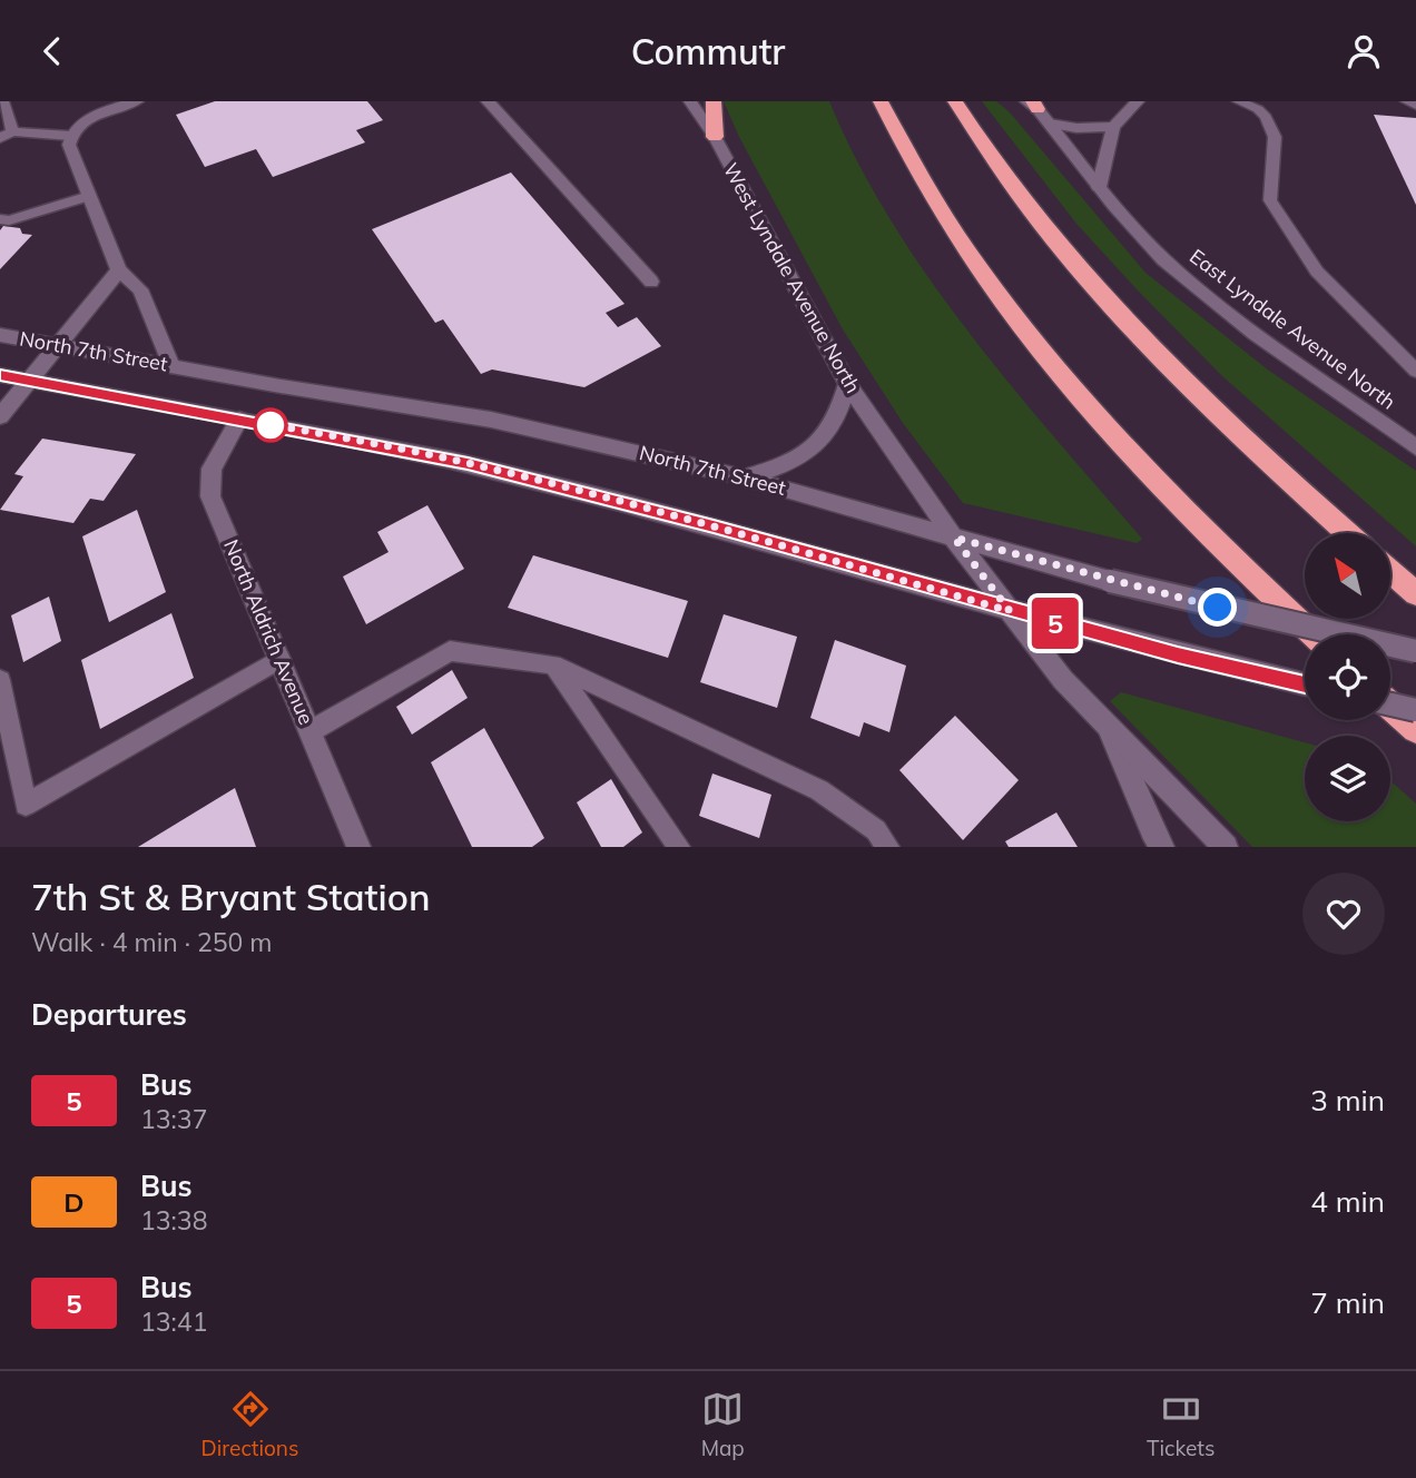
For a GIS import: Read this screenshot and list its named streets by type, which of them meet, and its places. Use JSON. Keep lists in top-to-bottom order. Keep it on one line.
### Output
{"streets":{"main road":["West Lyndale Avenue North","East Lyndale Avenue North","North 7th Street","North Aldrich Avenue"]},"crossings":[["West Lyndale Avenue North","North 7th Street"],["North 7th Street","North Aldrich Avenue"]],"lines":["bus line 5"],"north":"top left","page":{"header":"Commutr","on_map":"5","heading":[["7th St & Bryant Station","Walk · 4 min · 250 m"],"Departures"],"list":[{"mark":"5","name":"Bus","note":"13:37","value":"3 min"},{"mark":"D","name":"Bus","note":"13:38","value":"4 min"},{"mark":"5","name":"Bus","note":"13:41","value":"7 min"}],"tabs":["Directions","Map","Tickets"]}}
